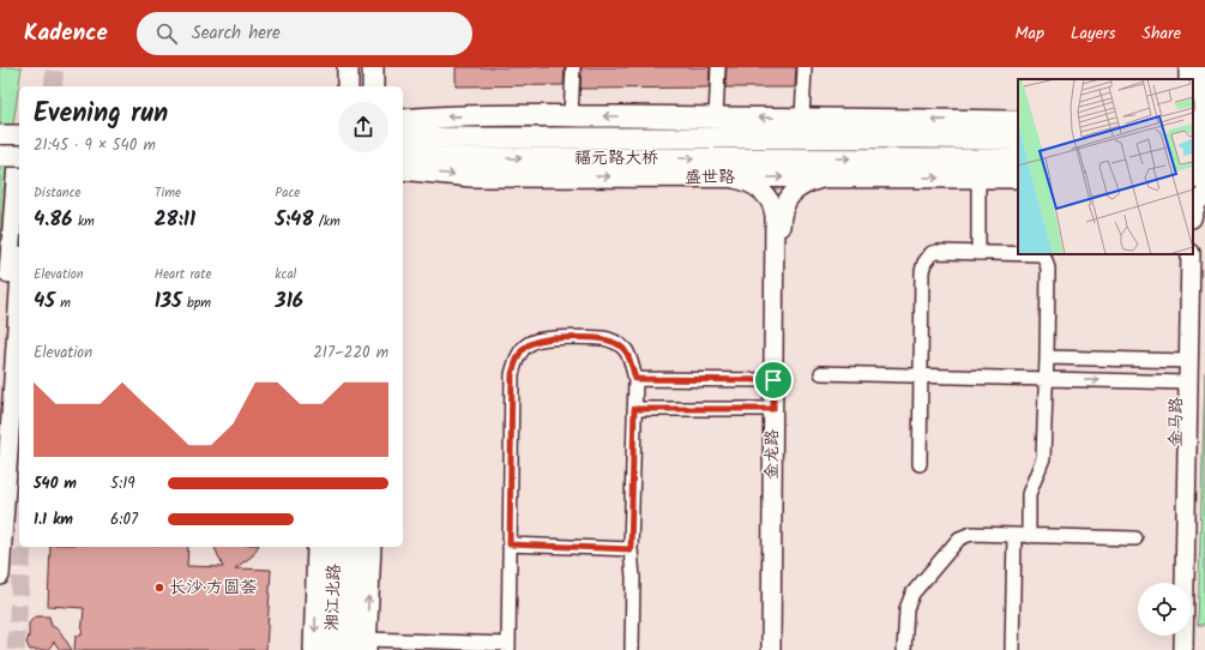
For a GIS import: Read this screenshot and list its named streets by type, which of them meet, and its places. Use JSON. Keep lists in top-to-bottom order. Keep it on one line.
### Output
{"streets":{"main road":["福元路大桥","盛世路","金马路","金龙路","湘江北路"]},"crossings":[["盛世路","金龙路"]],"places":["长沙·方圆荟"],"page":{"header":"Kadence","search":"Search here","nav":["Map","Layers","Share"],"heading":["Evening run","21:45 · 9 × 540 m"],"stats":[["Distance","4.86 km"],["Time","28:11"],["Pace","5:48 /km"],["Elevation","45 m"],["Heart rate","135 bpm"],["kcal","316"]],"chart":["Elevation","217–220 m"],"list":[{"name":"540 m","note":"5:19"},{"name":"1.1 km","note":"6:07"}]}}
